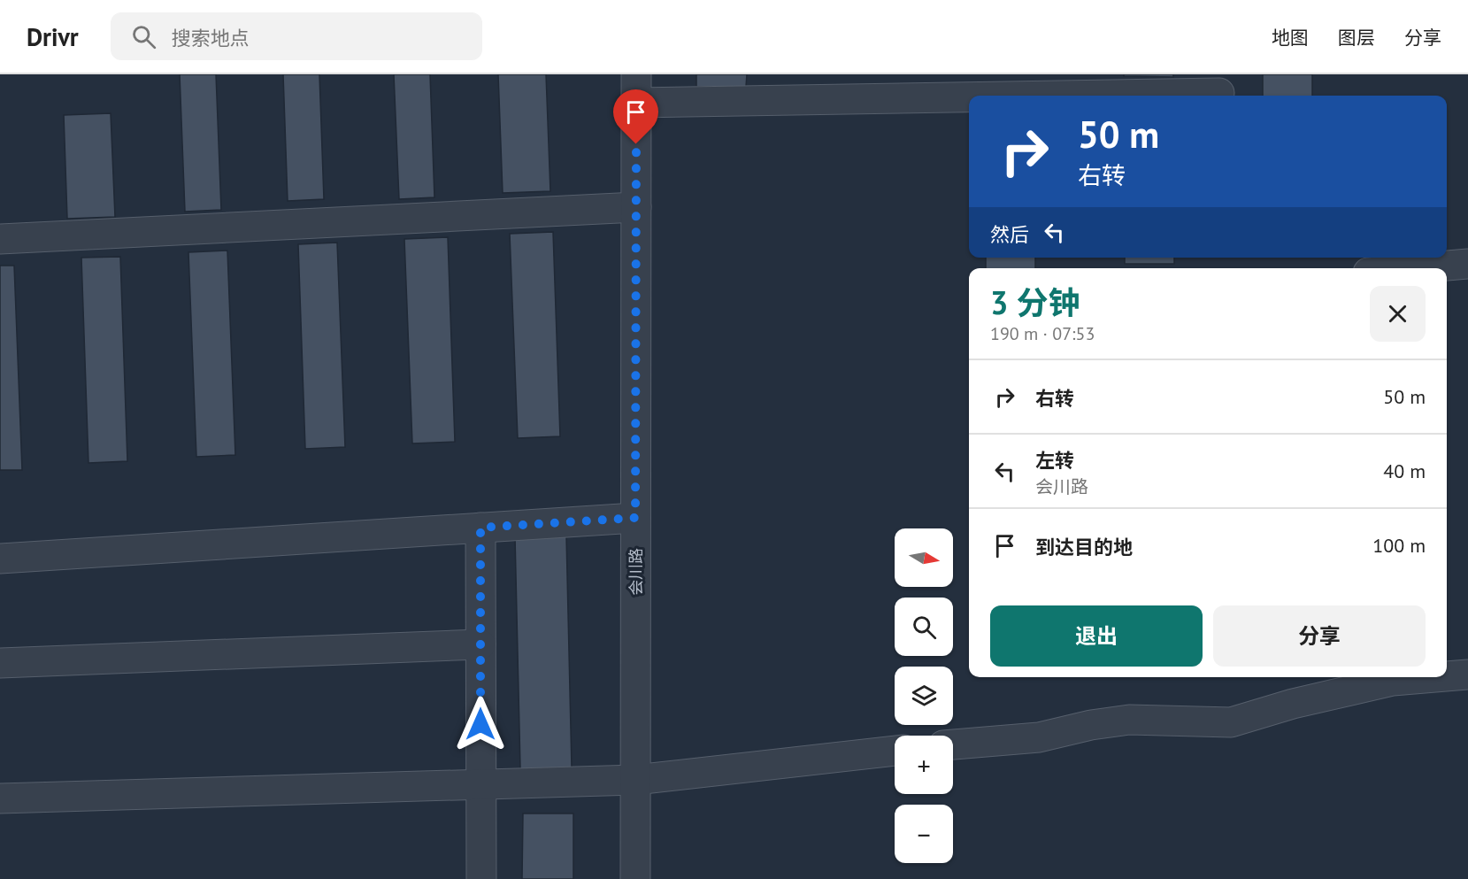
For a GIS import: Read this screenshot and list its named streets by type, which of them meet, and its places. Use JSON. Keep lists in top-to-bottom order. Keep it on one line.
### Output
{"streets":{"street":["会川路"]},"north":"right","page":{"header":"Drivr","search":"搜索地点","nav":["地图","图层","分享"],"turn":["50 m","右转"],"then":"然后","heading":["3 分钟","190 m · 07:53"],"list":[{"name":"右转","value":"50 m"},{"name":"左转","note":"会川路","value":"40 m"},{"name":"到达目的地","value":"100 m"}],"map_buttons":["+","−"],"buttons":["退出","分享"]}}
